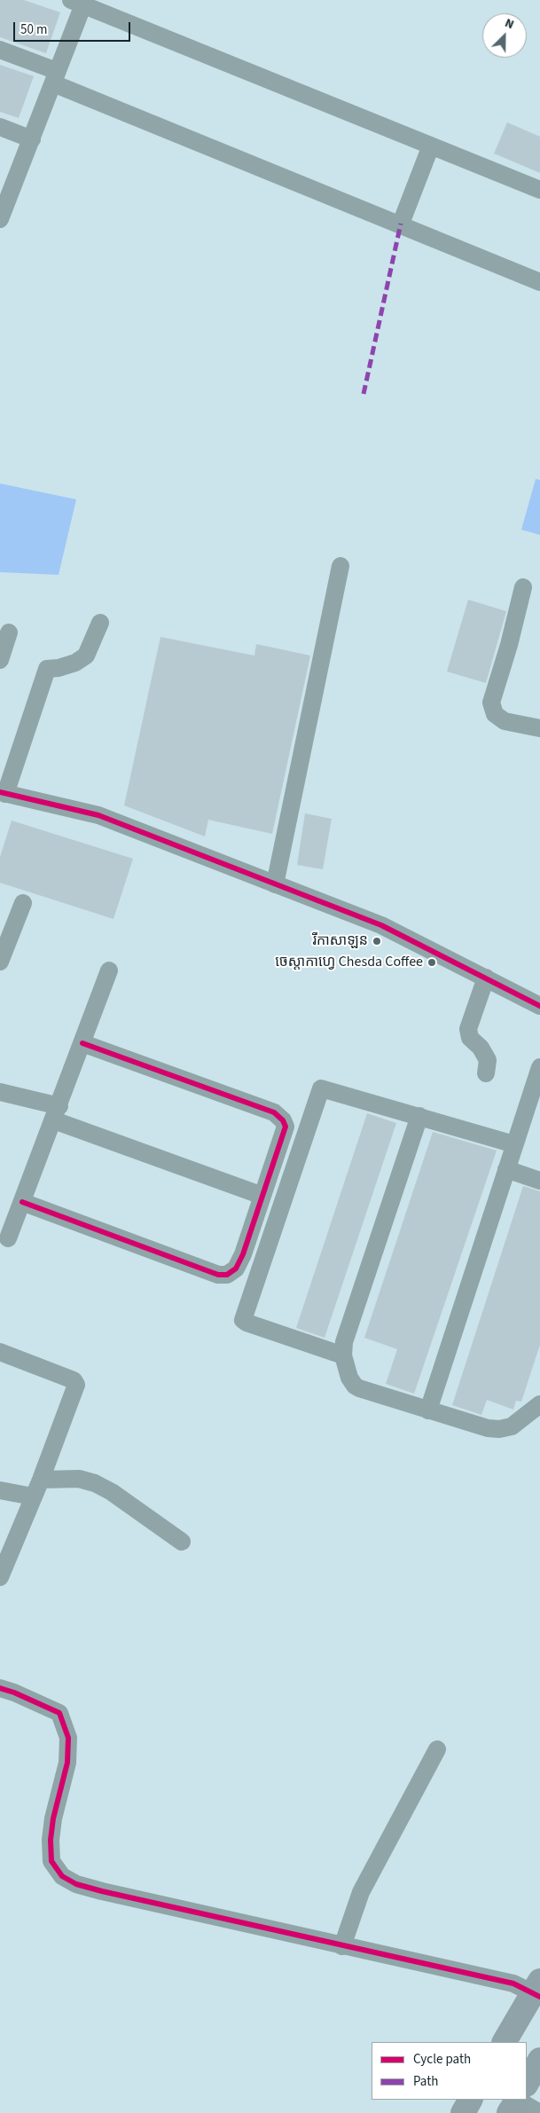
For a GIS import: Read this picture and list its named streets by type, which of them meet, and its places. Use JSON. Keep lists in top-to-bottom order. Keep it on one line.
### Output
{"places":["រីកាសាឡន","ចេស្ដាកាហ្វេ Chesda Coffee"],"legend":["Cycle path","Path"],"scale_bar":"50 m","north":"top right"}
